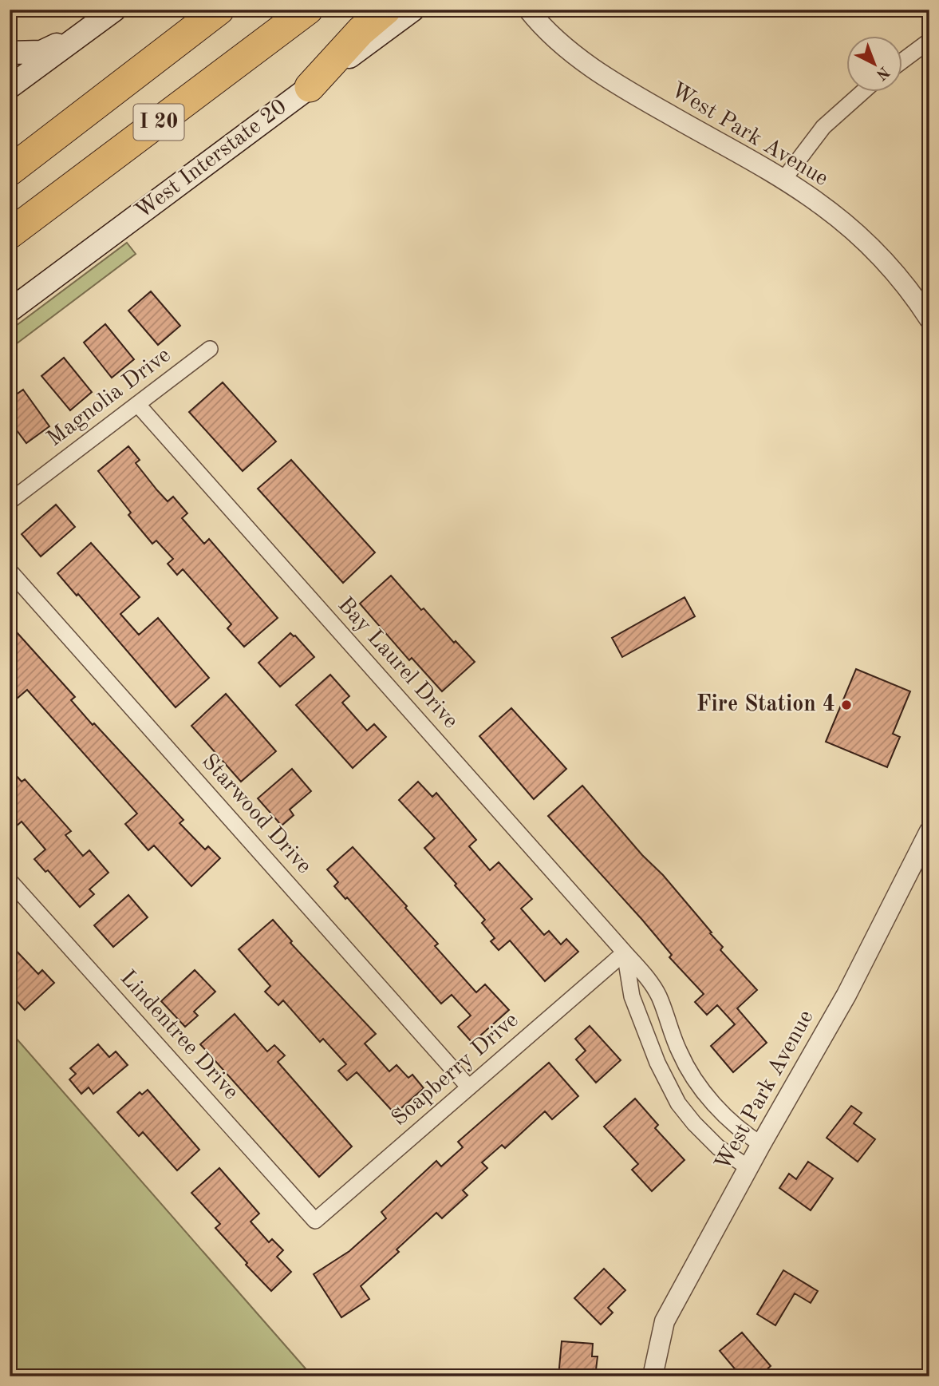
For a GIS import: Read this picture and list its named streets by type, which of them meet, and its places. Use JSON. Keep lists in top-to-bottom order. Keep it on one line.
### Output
{"streets":{"highway":["I 20"],"main road":["West Interstate 20"],"street":["West Park Avenue","Magnolia Drive","Bay Laurel Drive","Starwood Drive","Lindentree Drive","Soapberry Drive"]},"crossings":[["West Park Avenue","Bay Laurel Drive"],["Magnolia Drive","Bay Laurel Drive"],["Bay Laurel Drive","Soapberry Drive"],["Starwood Drive","Soapberry Drive"],["Lindentree Drive","Soapberry Drive"]],"places":["Fire Station 4"],"north":"bottom right"}
